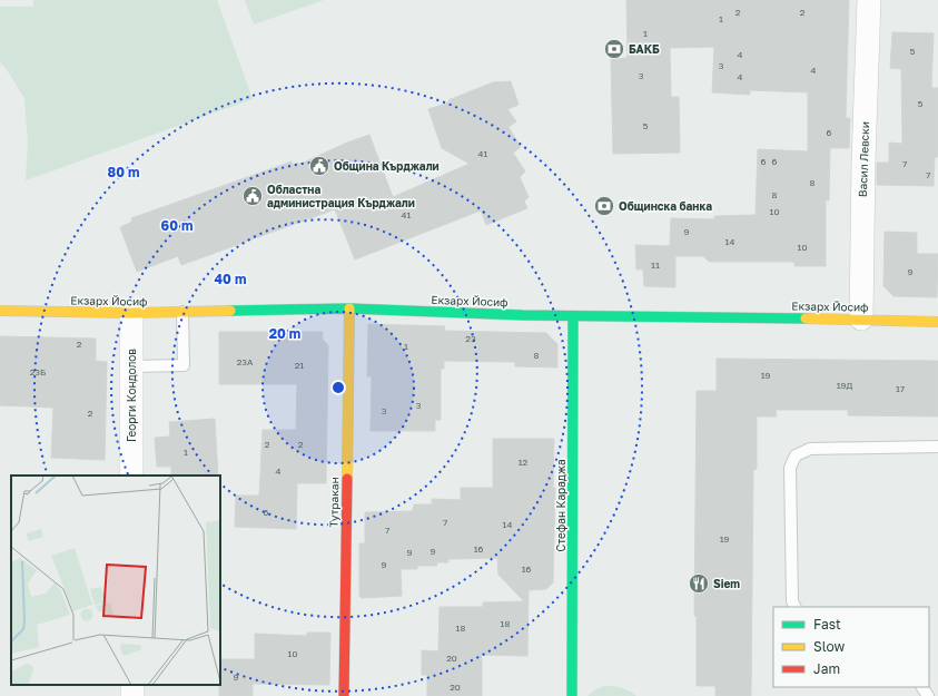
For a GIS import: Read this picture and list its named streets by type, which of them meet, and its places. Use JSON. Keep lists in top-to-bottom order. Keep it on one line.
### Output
{"streets":{"street":["Васил Левски","Екзарх Йосиф","Георги Кондолов","Тутракан","Стефан Караджа"]},"crossings":[["Васил Левски","Екзарх Йосиф"],["Екзарх Йосиф","Георги Кондолов"],["Екзарх Йосиф","Тутракан"],["Екзарх Йосиф","Стефан Караджа"]],"places":{"bank":["БАКБ","Общинска банка"],"public building":["Община Кърджали","Областна администрация Кърджали"],"restaurant":["Siem"]},"house_numbers":["2","2","1","1","5","4","3","4","3","4","5","5","6","41","6","6","7","7","8","8","10","41","9","14","10","11","9","23","2","1","8","23А","21","23Б","19","19Д","17","3","3","2","2","2","1","12","4","6","7","14","7","19","16","9","9","9","16","18","18","10","20","9","20"],"legend":["Fast","Slow","Jam"],"rings":["80 m","60 m","40 m","20 m"]}
